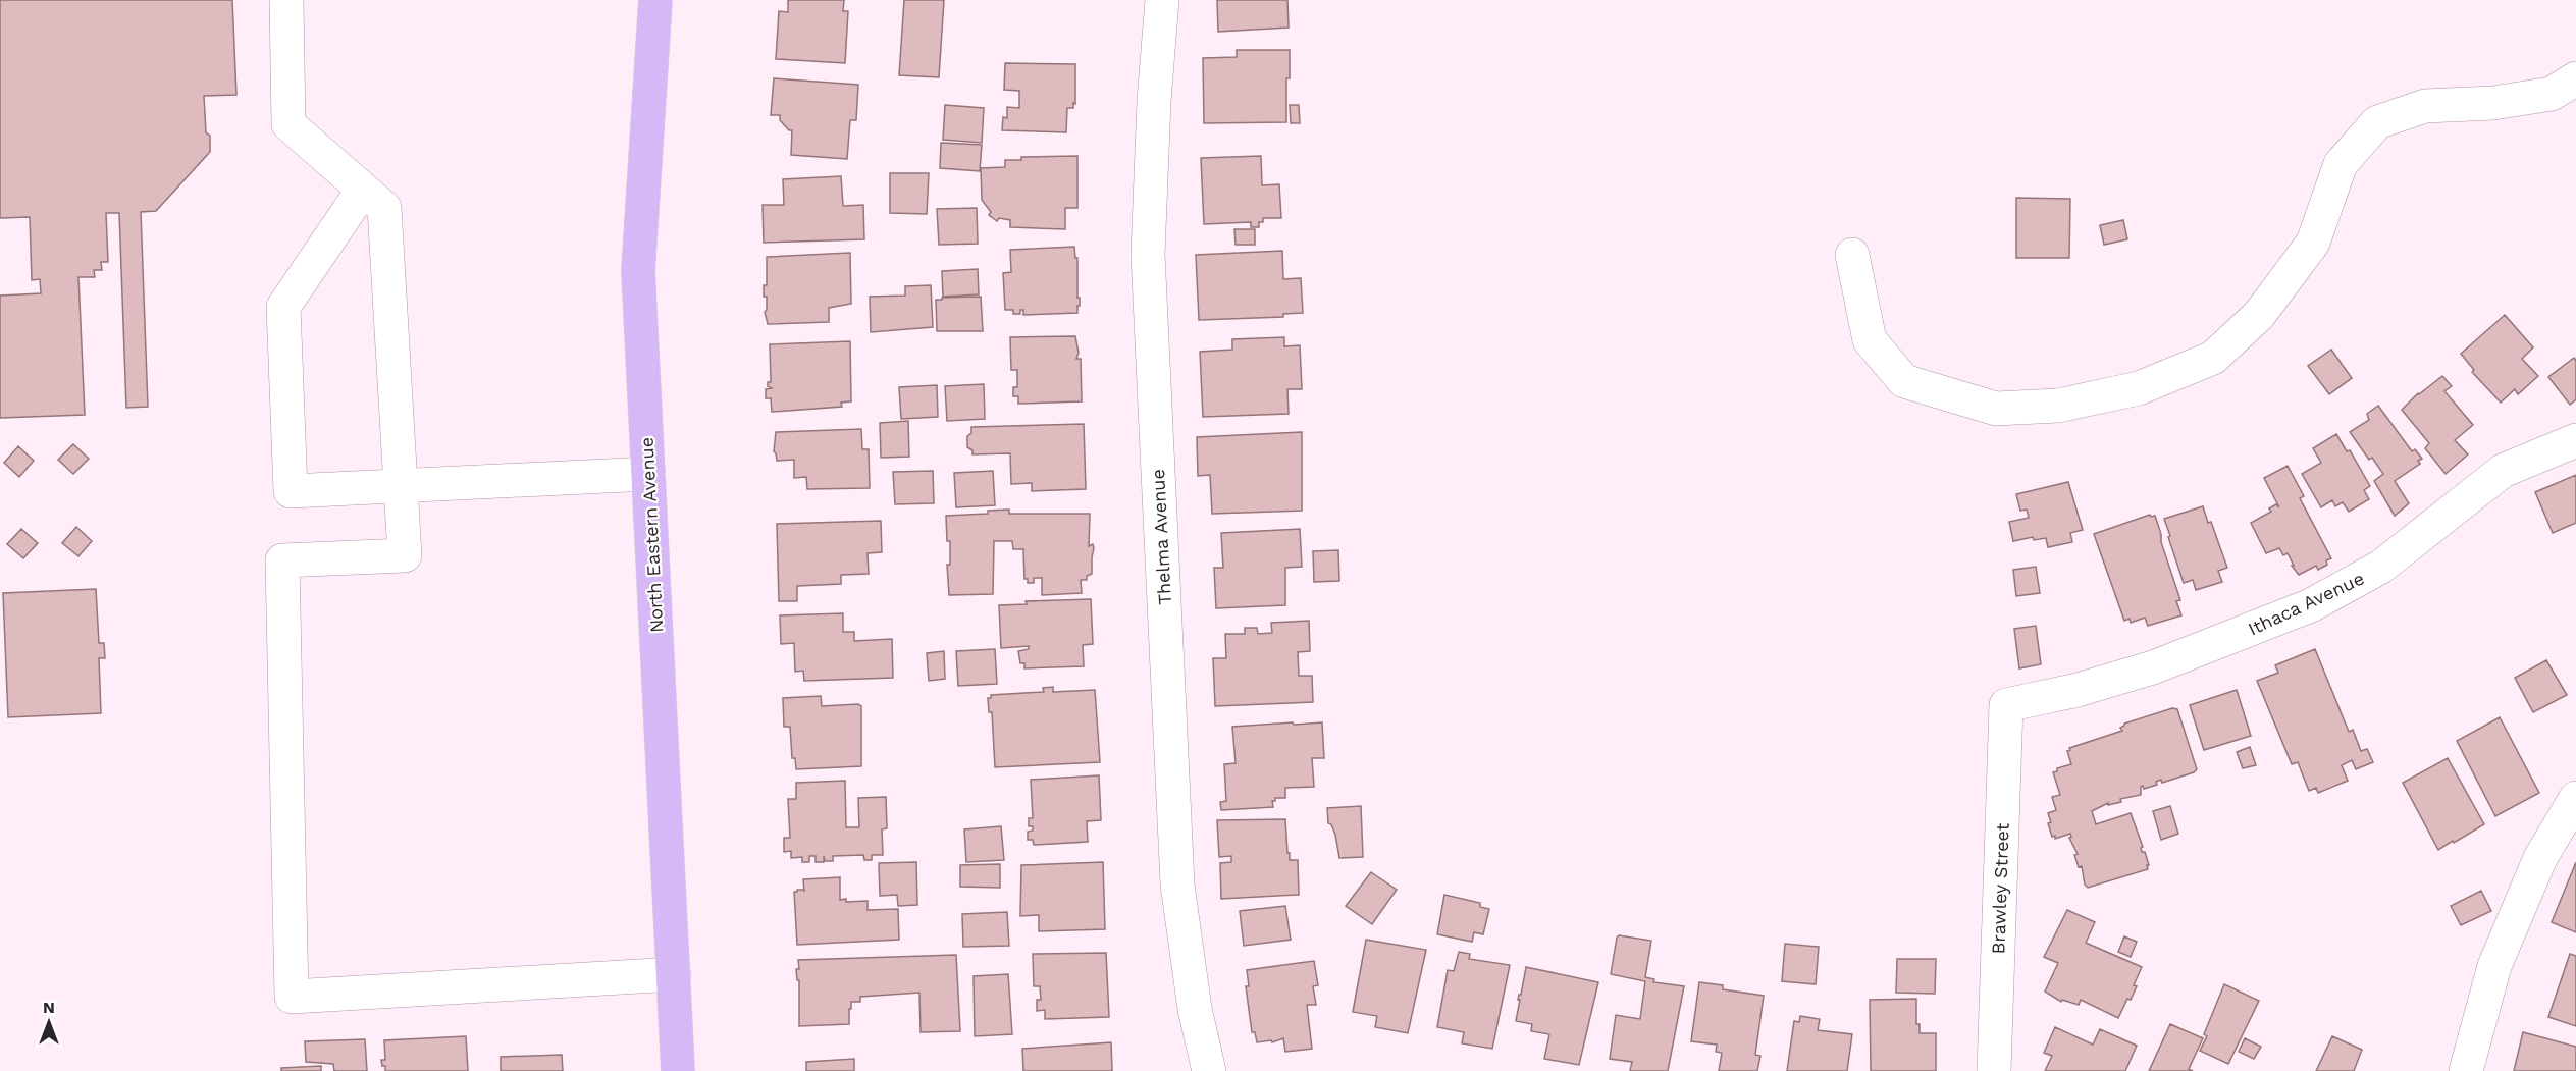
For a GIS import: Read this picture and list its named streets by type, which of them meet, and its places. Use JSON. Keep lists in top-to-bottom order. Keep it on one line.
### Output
{"streets":{"main road":["North Eastern Avenue"],"street":["Thelma Avenue","Ithaca Avenue","Brawley Street"]},"crossings":[["Ithaca Avenue","Brawley Street"]],"north":"top"}
